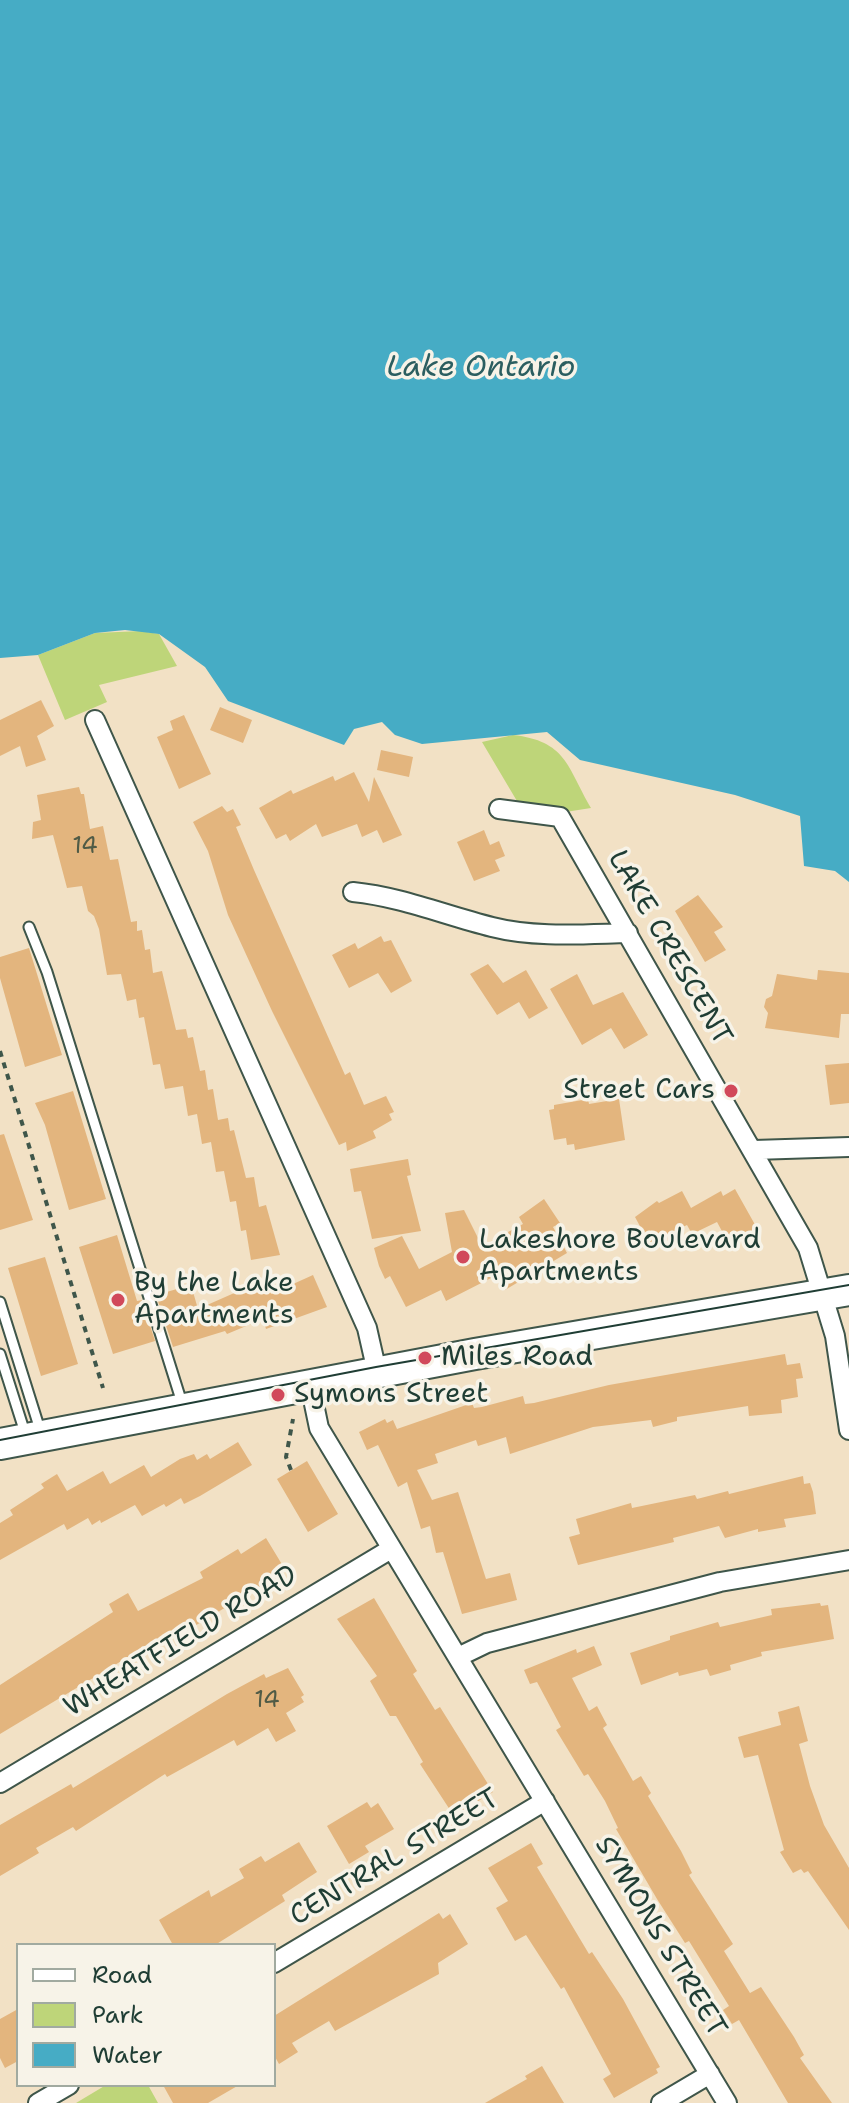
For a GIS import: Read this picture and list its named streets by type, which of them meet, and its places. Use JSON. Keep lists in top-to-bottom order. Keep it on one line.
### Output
{"streets":{"street":["LAKE CRESCENT","WHEATFIELD ROAD","CENTRAL STREET","SYMONS STREET"]},"crossings":[["WHEATFIELD ROAD","SYMONS STREET"],["CENTRAL STREET","SYMONS STREET"]],"water":["Lake Ontario"],"places":["Street Cars","Lakeshore Boulevard Apartments","By the Lake Apartments","Miles Road","Symons Street"],"house_numbers":["14","14"],"legend":["Road","Park","Water"]}
